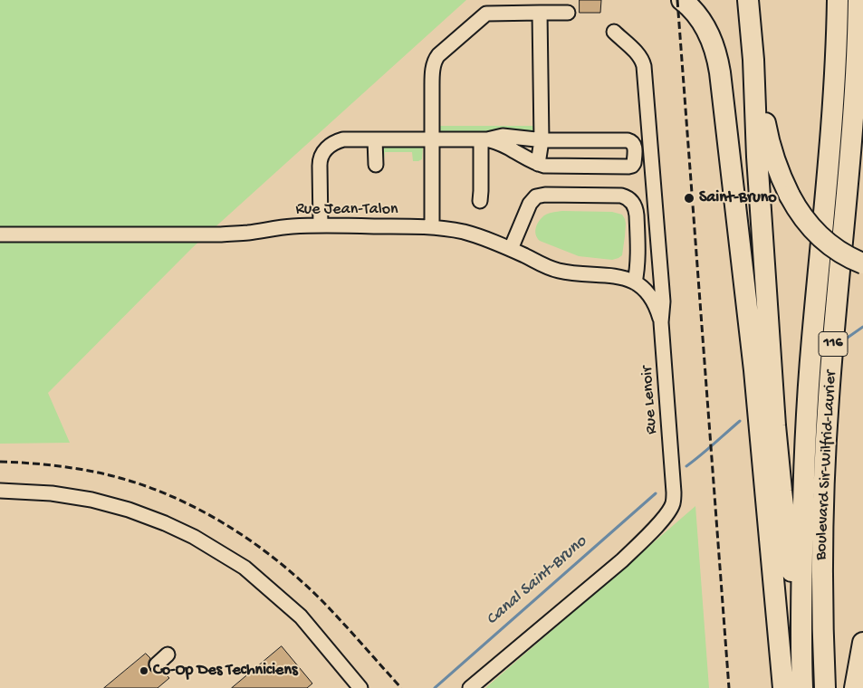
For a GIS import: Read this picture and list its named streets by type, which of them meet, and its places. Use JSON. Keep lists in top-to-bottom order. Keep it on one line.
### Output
{"streets":{"highway":["116","Boulevard Sir-Wilfrid-Laurier"],"street":["Rue Jean-Talon","Rue Lenoir"]},"crossings":[["Rue Jean-Talon","Rue Lenoir"]],"water":["Canal Saint-Bruno"],"places":["Saint-Bruno","Co-Op Des Techniciens"]}
